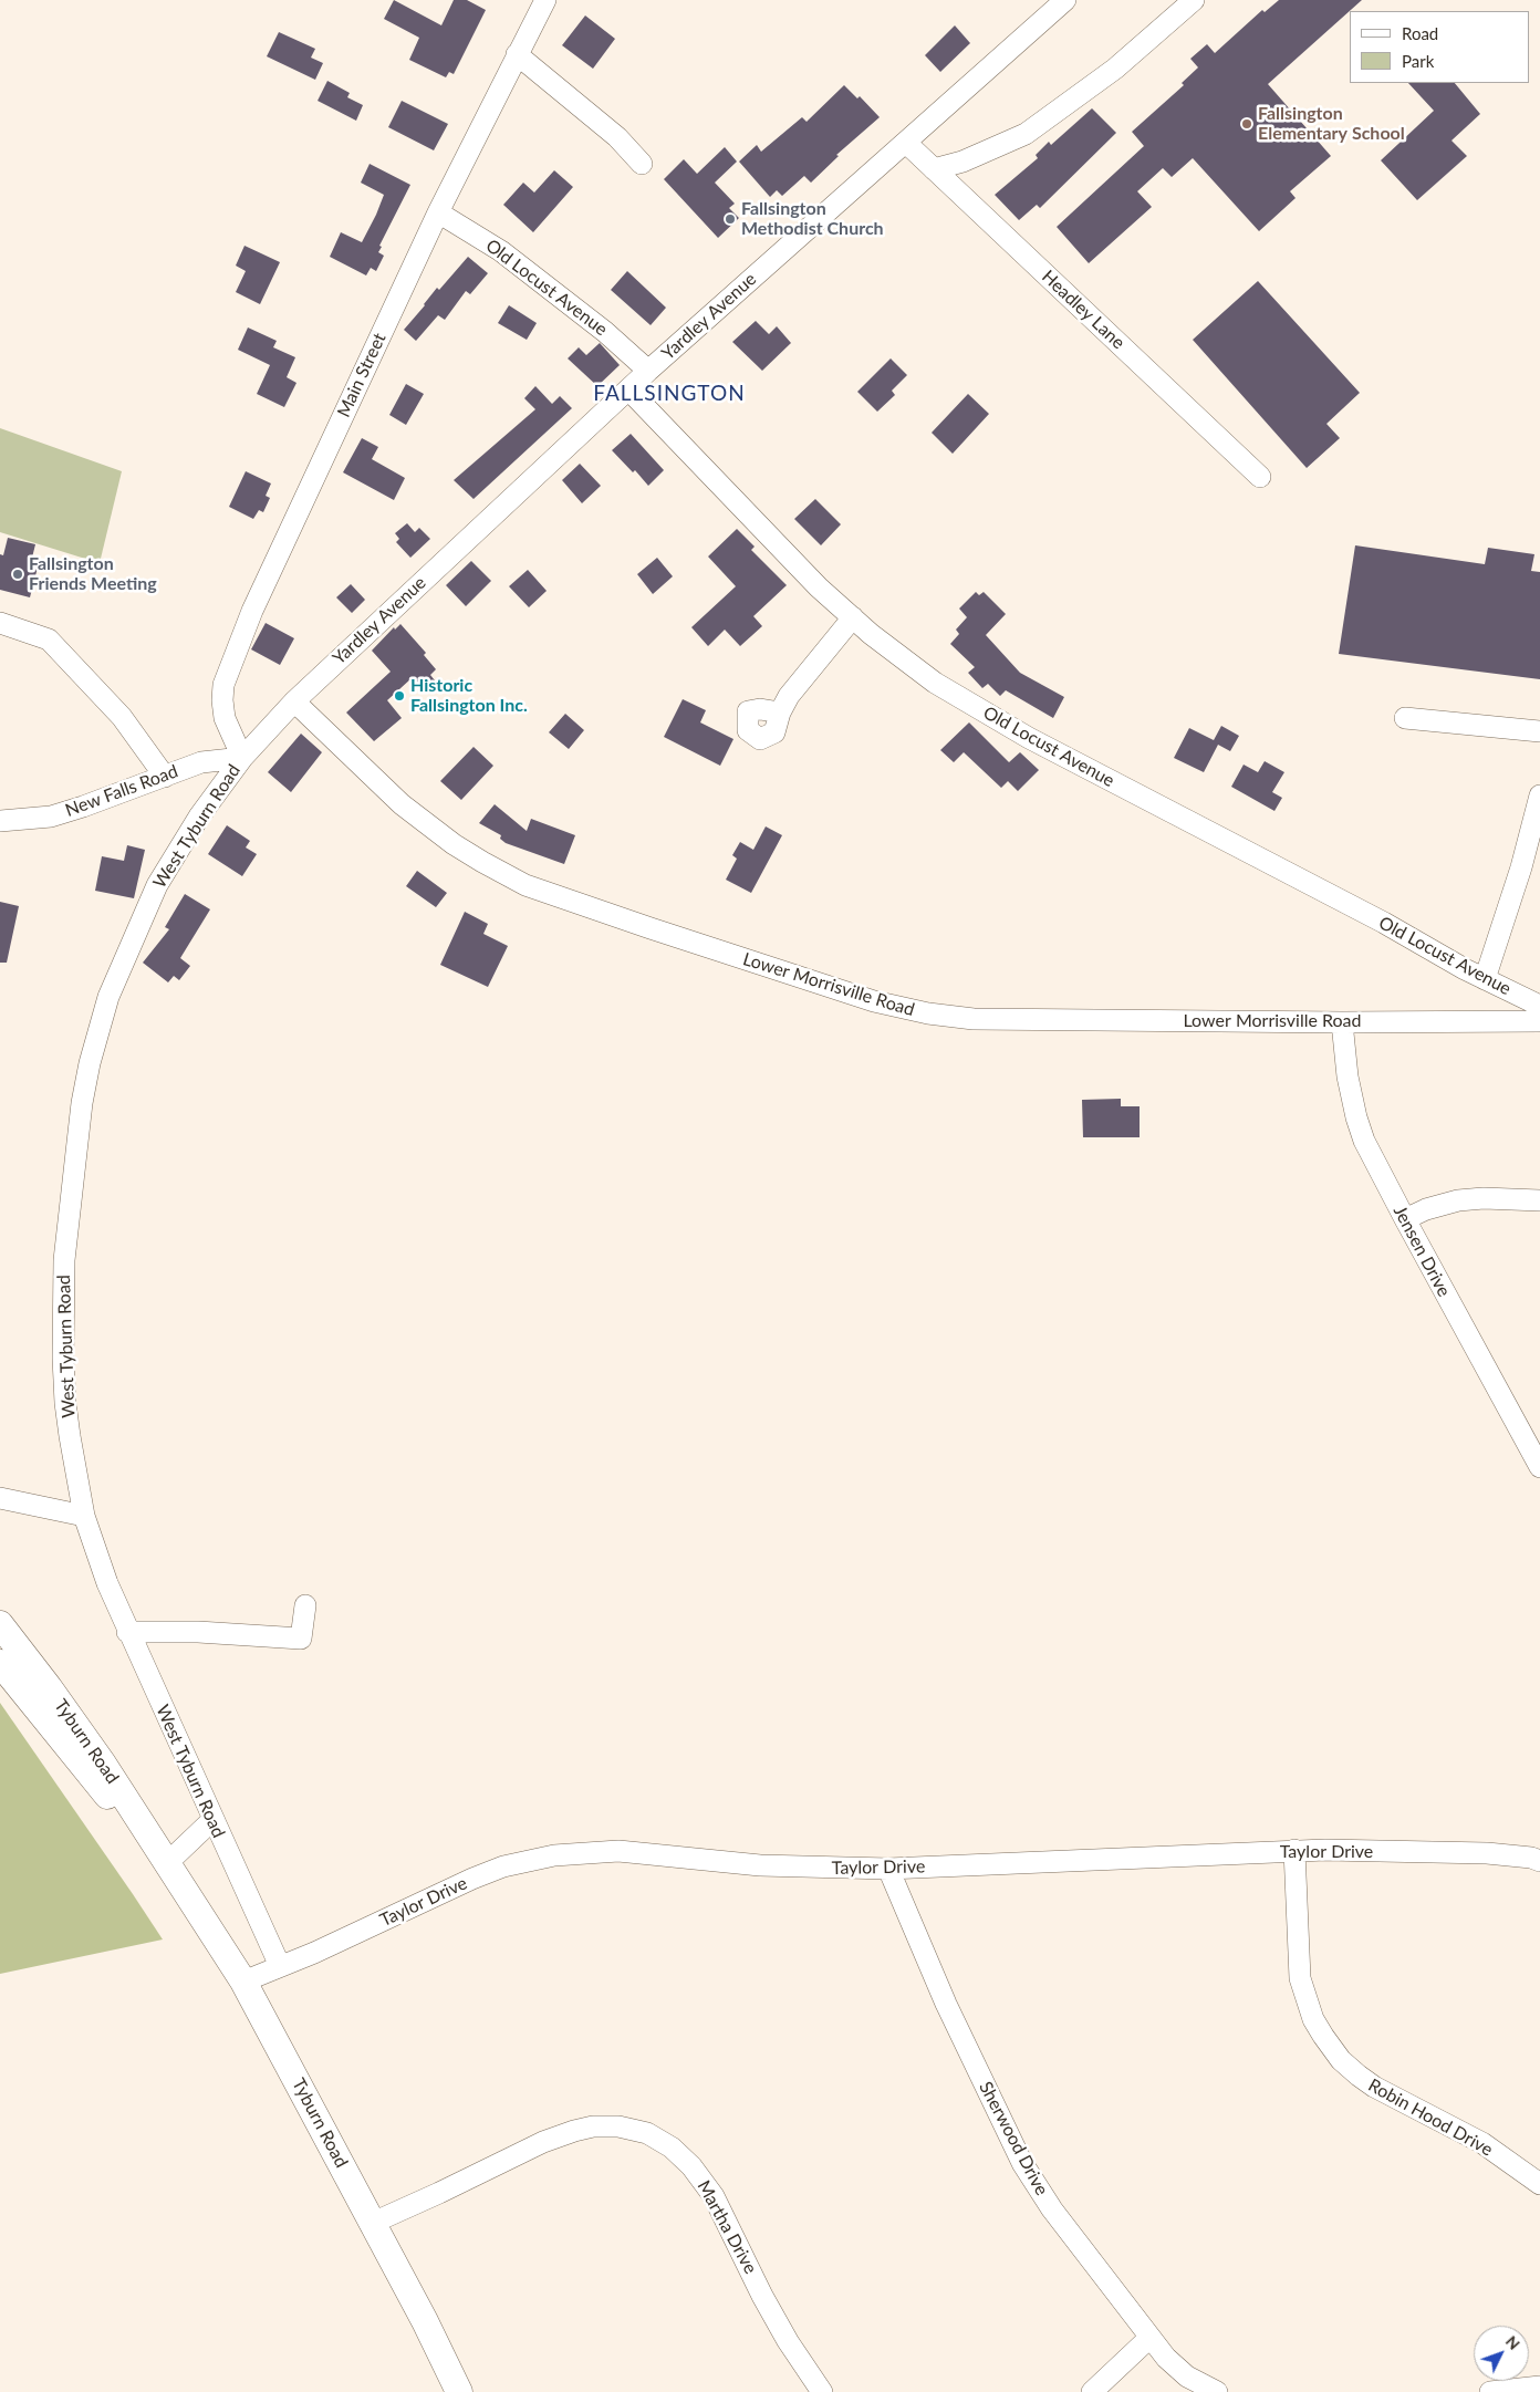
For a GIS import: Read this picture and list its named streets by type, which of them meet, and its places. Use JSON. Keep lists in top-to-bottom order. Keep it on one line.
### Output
{"streets":{"main road":["Tyburn Road"],"street":["Old Locust Avenue","Headley Lane","Yardley Avenue","Main Street","New Falls Road","West Tyburn Road","Lower Morrisville Road","Jensen Drive","Taylor Drive","Robin Hood Drive","Sherwood Drive","Martha Drive"]},"crossings":[["Old Locust Avenue","Yardley Avenue"],["Old Locust Avenue","Main Street"],["Headley Lane","Yardley Avenue"],["Yardley Avenue","Main Street"],["Yardley Avenue","New Falls Road"],["Yardley Avenue","West Tyburn Road"],["Yardley Avenue","Lower Morrisville Road"],["Main Street","New Falls Road"],["Main Street","West Tyburn Road"],["New Falls Road","West Tyburn Road"],["West Tyburn Road","Taylor Drive"],["Lower Morrisville Road","Jensen Drive"],["Tyburn Road","Taylor Drive"],["Tyburn Road","Martha Drive"],["Taylor Drive","Robin Hood Drive"],["Taylor Drive","Sherwood Drive"]],"districts":["FALLSINGTON"],"places":["Fallsington Elementary School","Fallsington Methodist Church","Fallsington Friends Meeting","Historic Fallsington Inc."],"legend":["Road","Park"],"north":"top right"}
